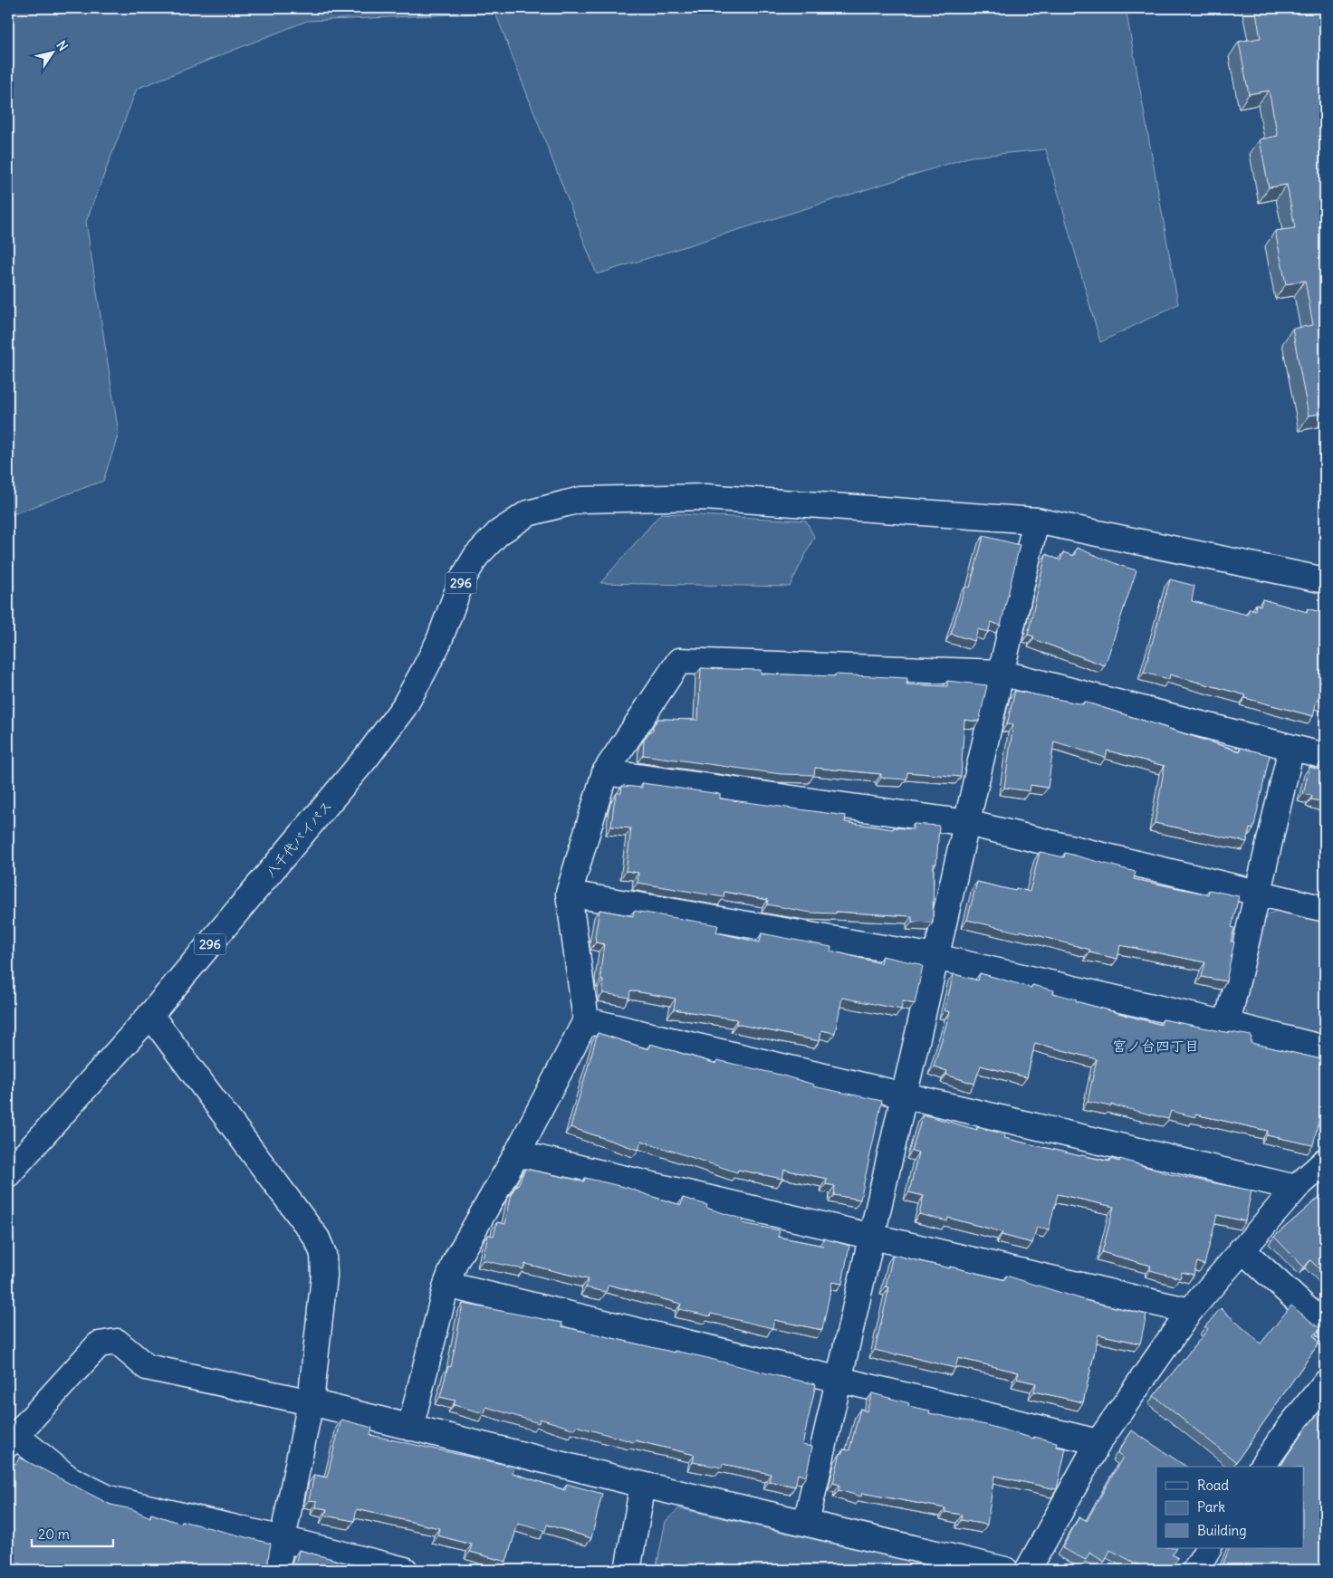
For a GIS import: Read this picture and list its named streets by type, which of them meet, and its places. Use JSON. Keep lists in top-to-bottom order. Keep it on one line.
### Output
{"streets":{"main road":["296","八千代バイパス"]},"districts":["宮ノ台四丁目"],"legend":["Road","Park","Building"],"scale_bar":"20 m","north":"top right"}
